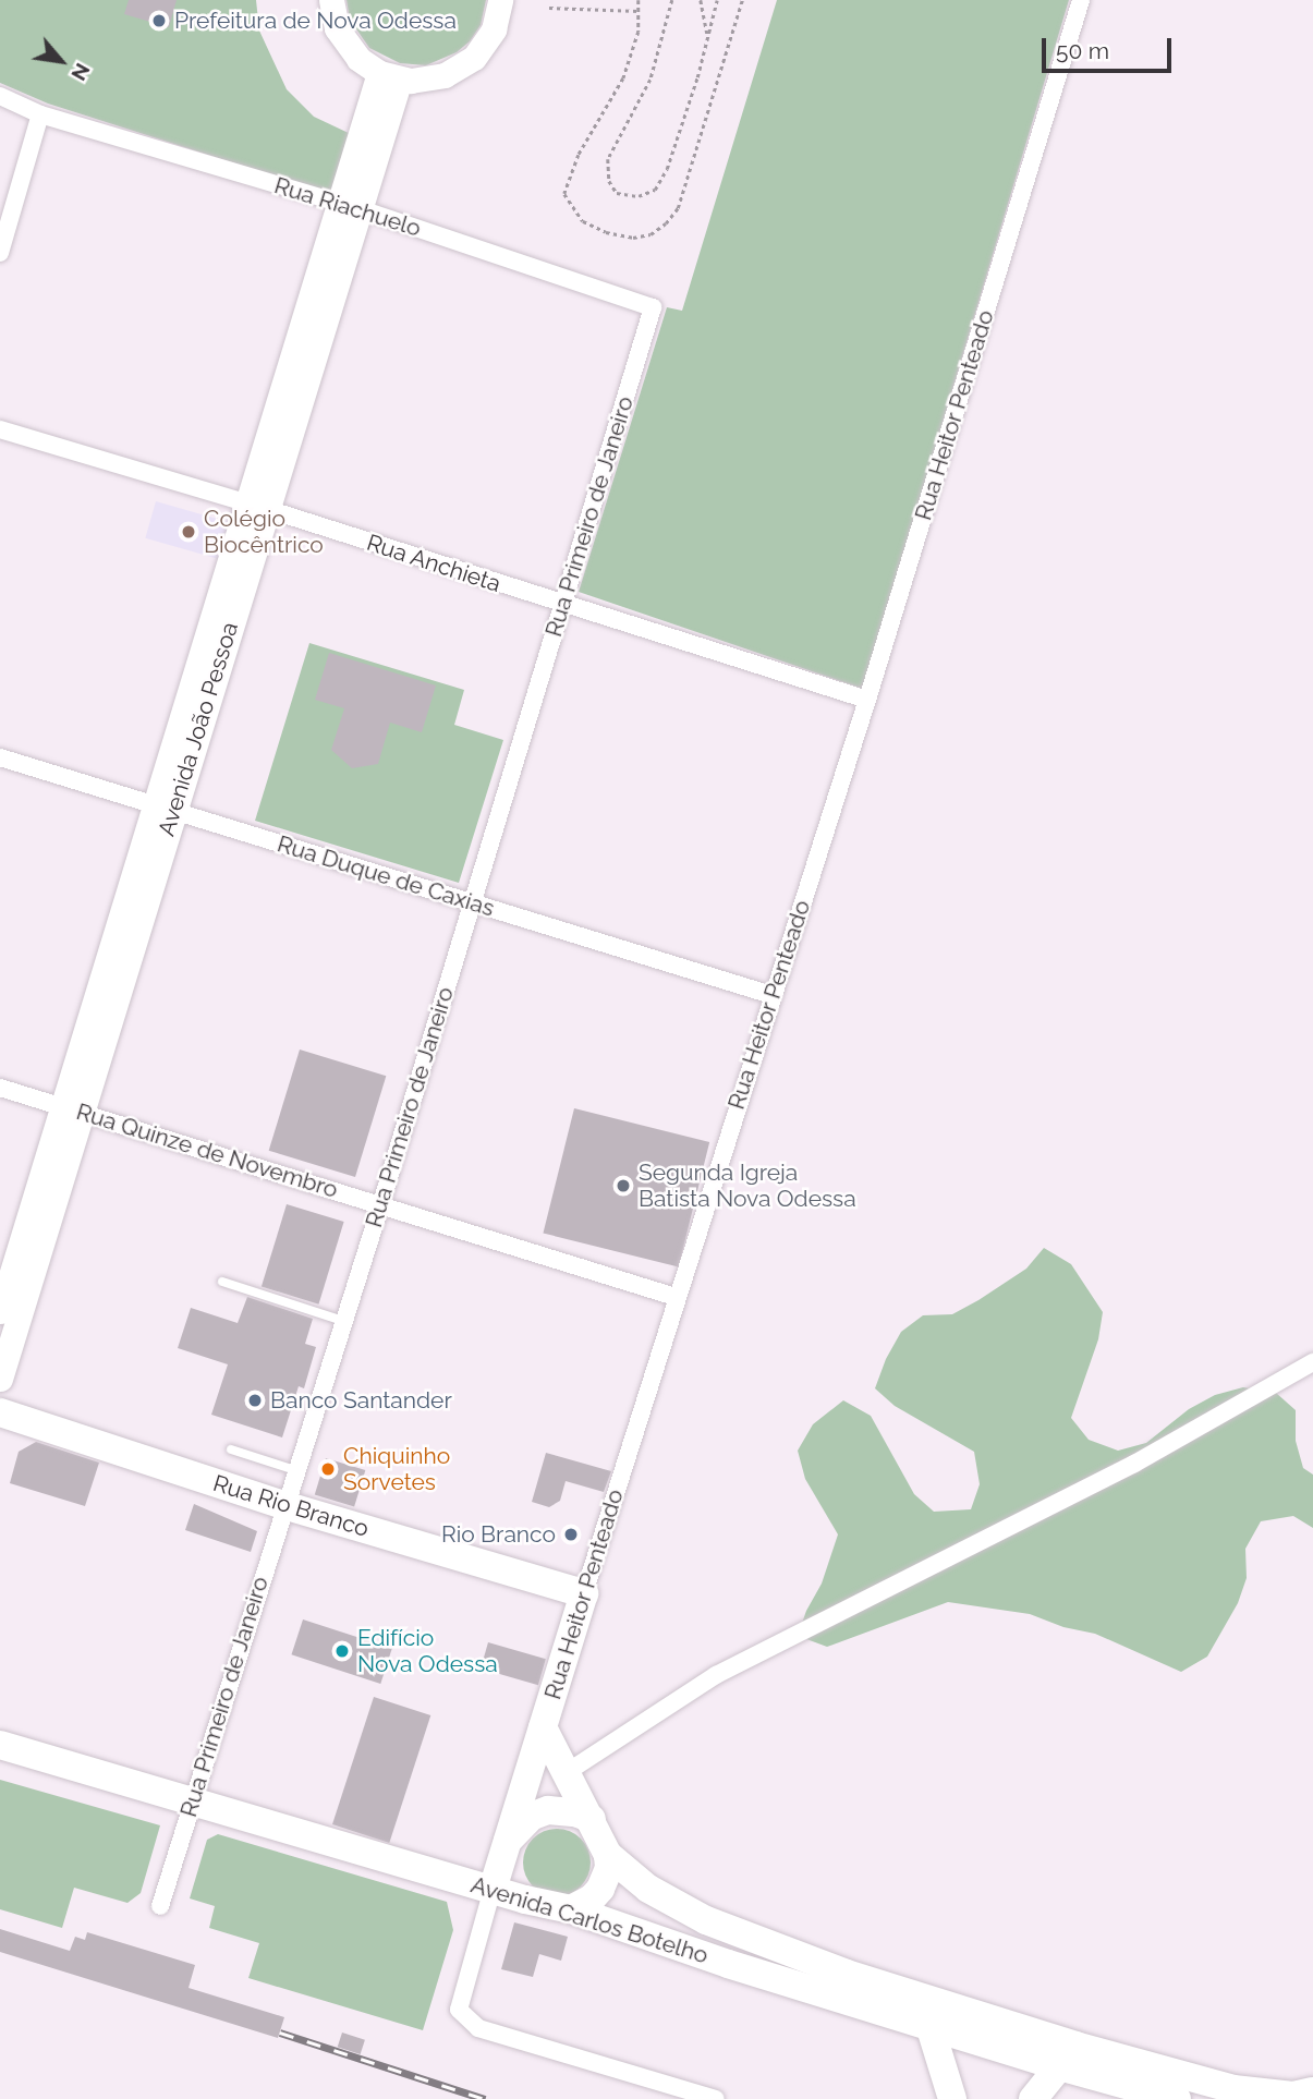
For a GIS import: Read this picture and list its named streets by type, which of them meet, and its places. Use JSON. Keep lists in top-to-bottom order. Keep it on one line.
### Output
{"streets":{"main road":["Rua Heitor Penteado","Avenida João Pessoa","Rua Rio Branco","Avenida Carlos Botelho"],"street":["Rua Riachuelo","Rua Primeiro de Janeiro","Rua Anchieta","Rua Duque de Caxias","Rua Quinze de Novembro"]},"crossings":[["Rua Riachuelo","Rua Primeiro de Janeiro"],["Rua Riachuelo","Avenida João Pessoa"],["Rua Heitor Penteado","Rua Anchieta"],["Rua Heitor Penteado","Rua Duque de Caxias"],["Rua Heitor Penteado","Rua Quinze de Novembro"],["Rua Heitor Penteado","Rua Rio Branco"],["Rua Heitor Penteado","Avenida Carlos Botelho"],["Rua Primeiro de Janeiro","Rua Anchieta"],["Rua Primeiro de Janeiro","Rua Duque de Caxias"],["Rua Primeiro de Janeiro","Rua Quinze de Novembro"],["Rua Primeiro de Janeiro","Rua Rio Branco"],["Rua Primeiro de Janeiro","Avenida Carlos Botelho"],["Rua Anchieta","Avenida João Pessoa"],["Avenida João Pessoa","Rua Duque de Caxias"],["Avenida João Pessoa","Rua Quinze de Novembro"]],"places":["Prefeitura de Nova Odessa","Colégio Biocêntrico","Segunda Igreja Batista Nova Odessa","Banco Santander","Chiquinho Sorvetes","Rio Branco","Edifício Nova Odessa"],"scale_bar":"50 m","north":"bottom right"}
